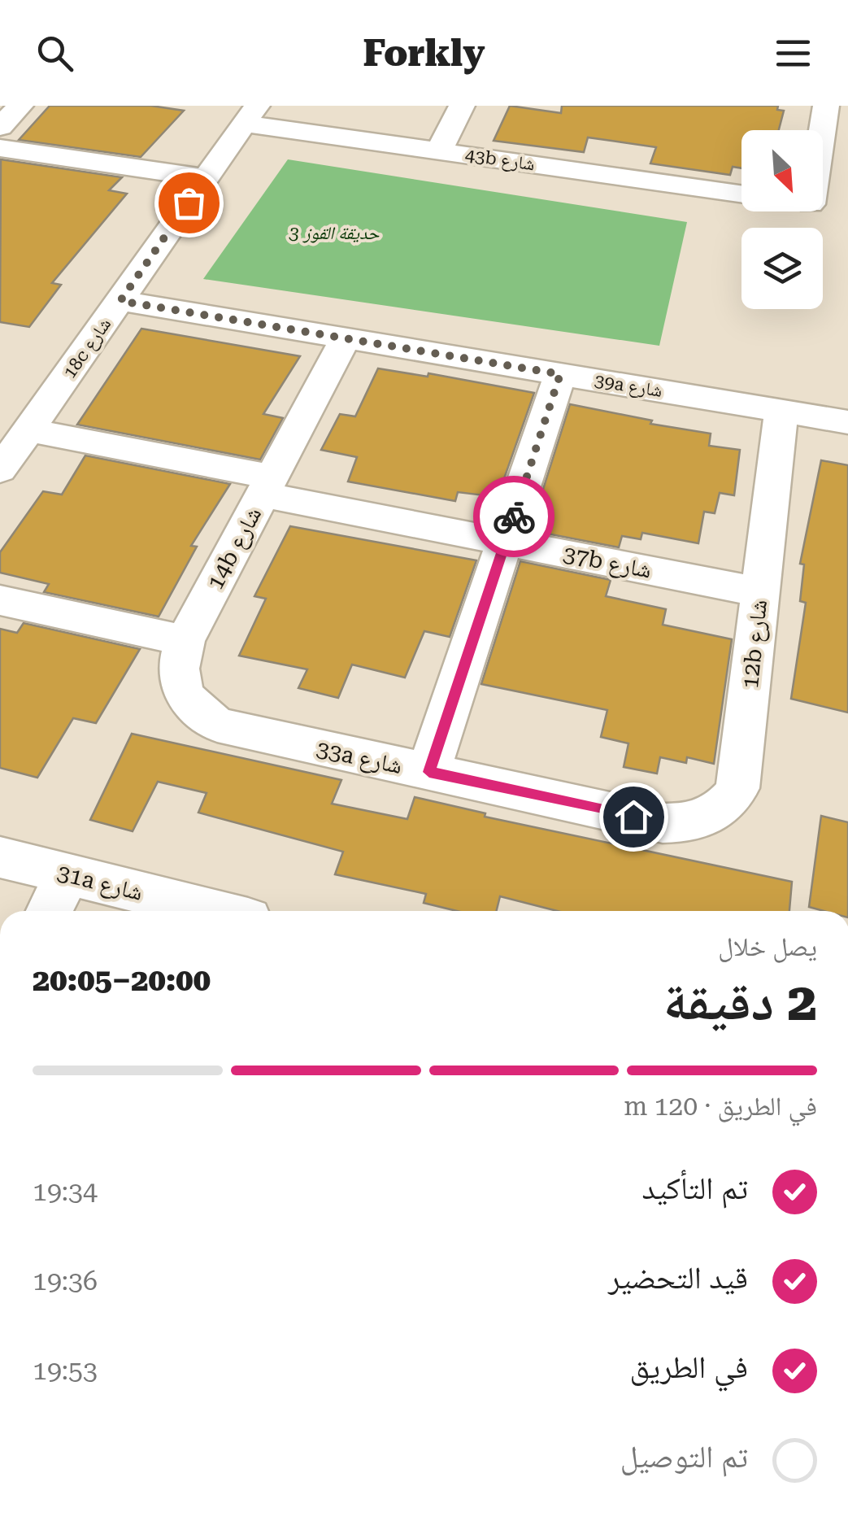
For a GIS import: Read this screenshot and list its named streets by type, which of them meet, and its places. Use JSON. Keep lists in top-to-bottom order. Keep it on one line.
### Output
{"streets":{"street":["43b شارع","18c شارع","39a شارع","14b شارع","37b شارع","12b شارع","33a شارع","31a شارع"]},"crossings":[["43b شارع","18c شارع"],["18c شارع","39a شارع"],["18c شارع","37b شارع"],["39a شارع","14b شارع"],["39a شارع","12b شارع"],["14b شارع","37b شارع"],["14b شارع","33a شارع"],["37b شارع","12b شارع"],["12b شارع","33a شارع"]],"parks":["حديقة القوز 3"],"north":"bottom right","page":{"header":"Forkly","heading":["2 دقيقة","يصل خلال","20:00–20:05"],"bar":"في الطريق · 120 m","list":[["تم التأكيد","19:34"],["قيد التحضير","19:36"],["في الطريق","19:53"],"تم التوصيل"]}}
